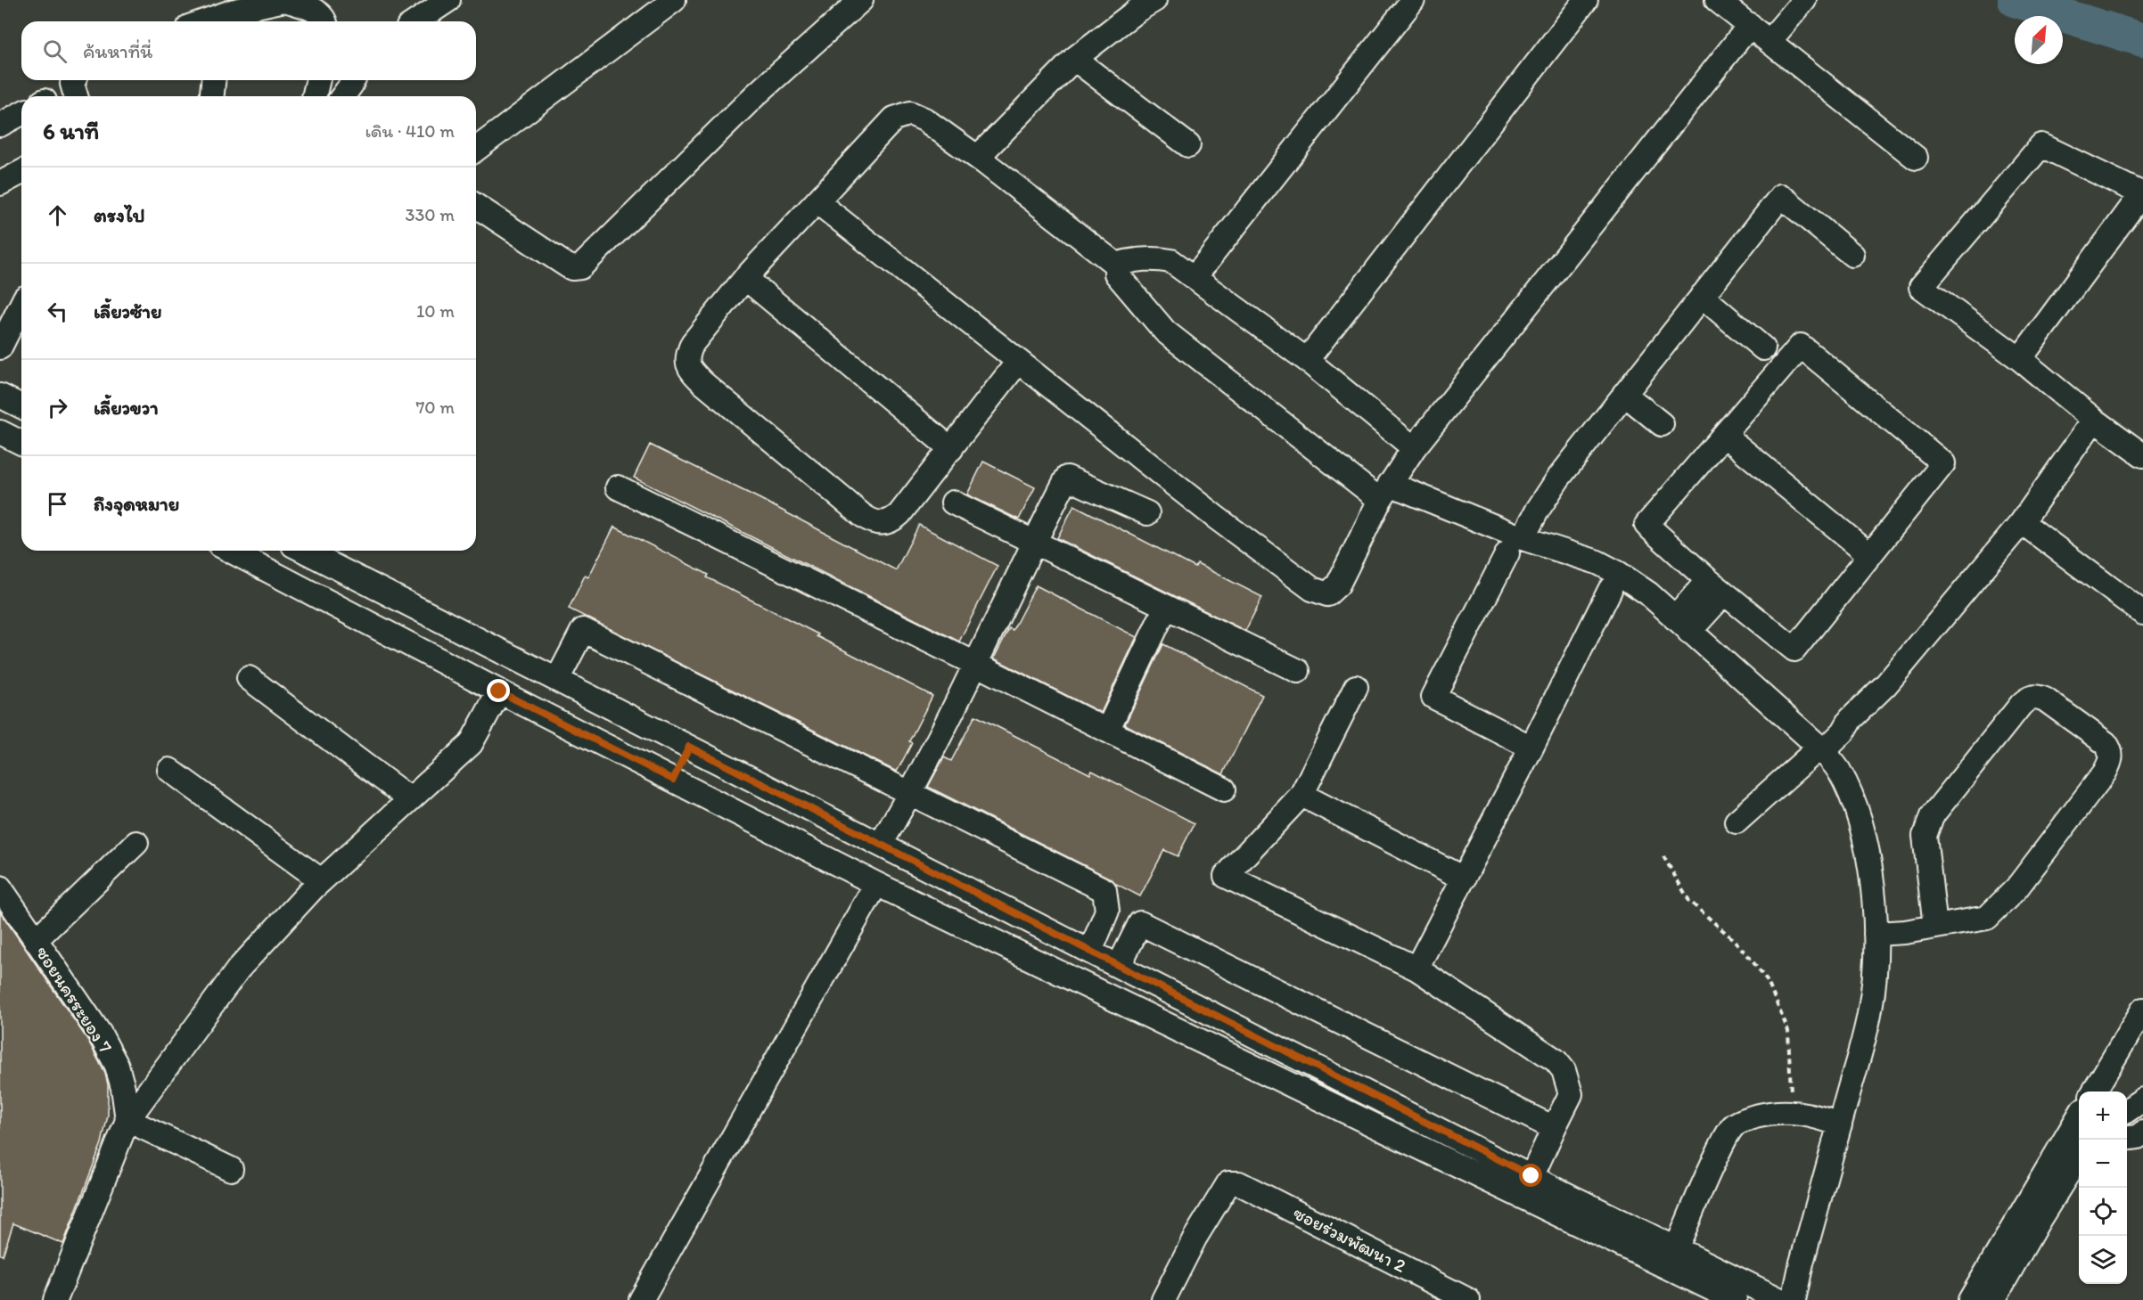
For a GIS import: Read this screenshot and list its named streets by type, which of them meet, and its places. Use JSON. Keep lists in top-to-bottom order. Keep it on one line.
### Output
{"streets":{"street":["ซอยนครระยอง 7","ซอยร่วมพัฒนา 2"]},"north":"top right","page":{"search":"ค้นหาที่นี่","heading":["6 นาที","เดิน · 410 m"],"list":[["ตรงไป","330 m"],["เลี้ยวซ้าย","10 m"],["เลี้ยวขวา","70 m"],"ถึงจุดหมาย"],"map_buttons":["+","−"]}}
